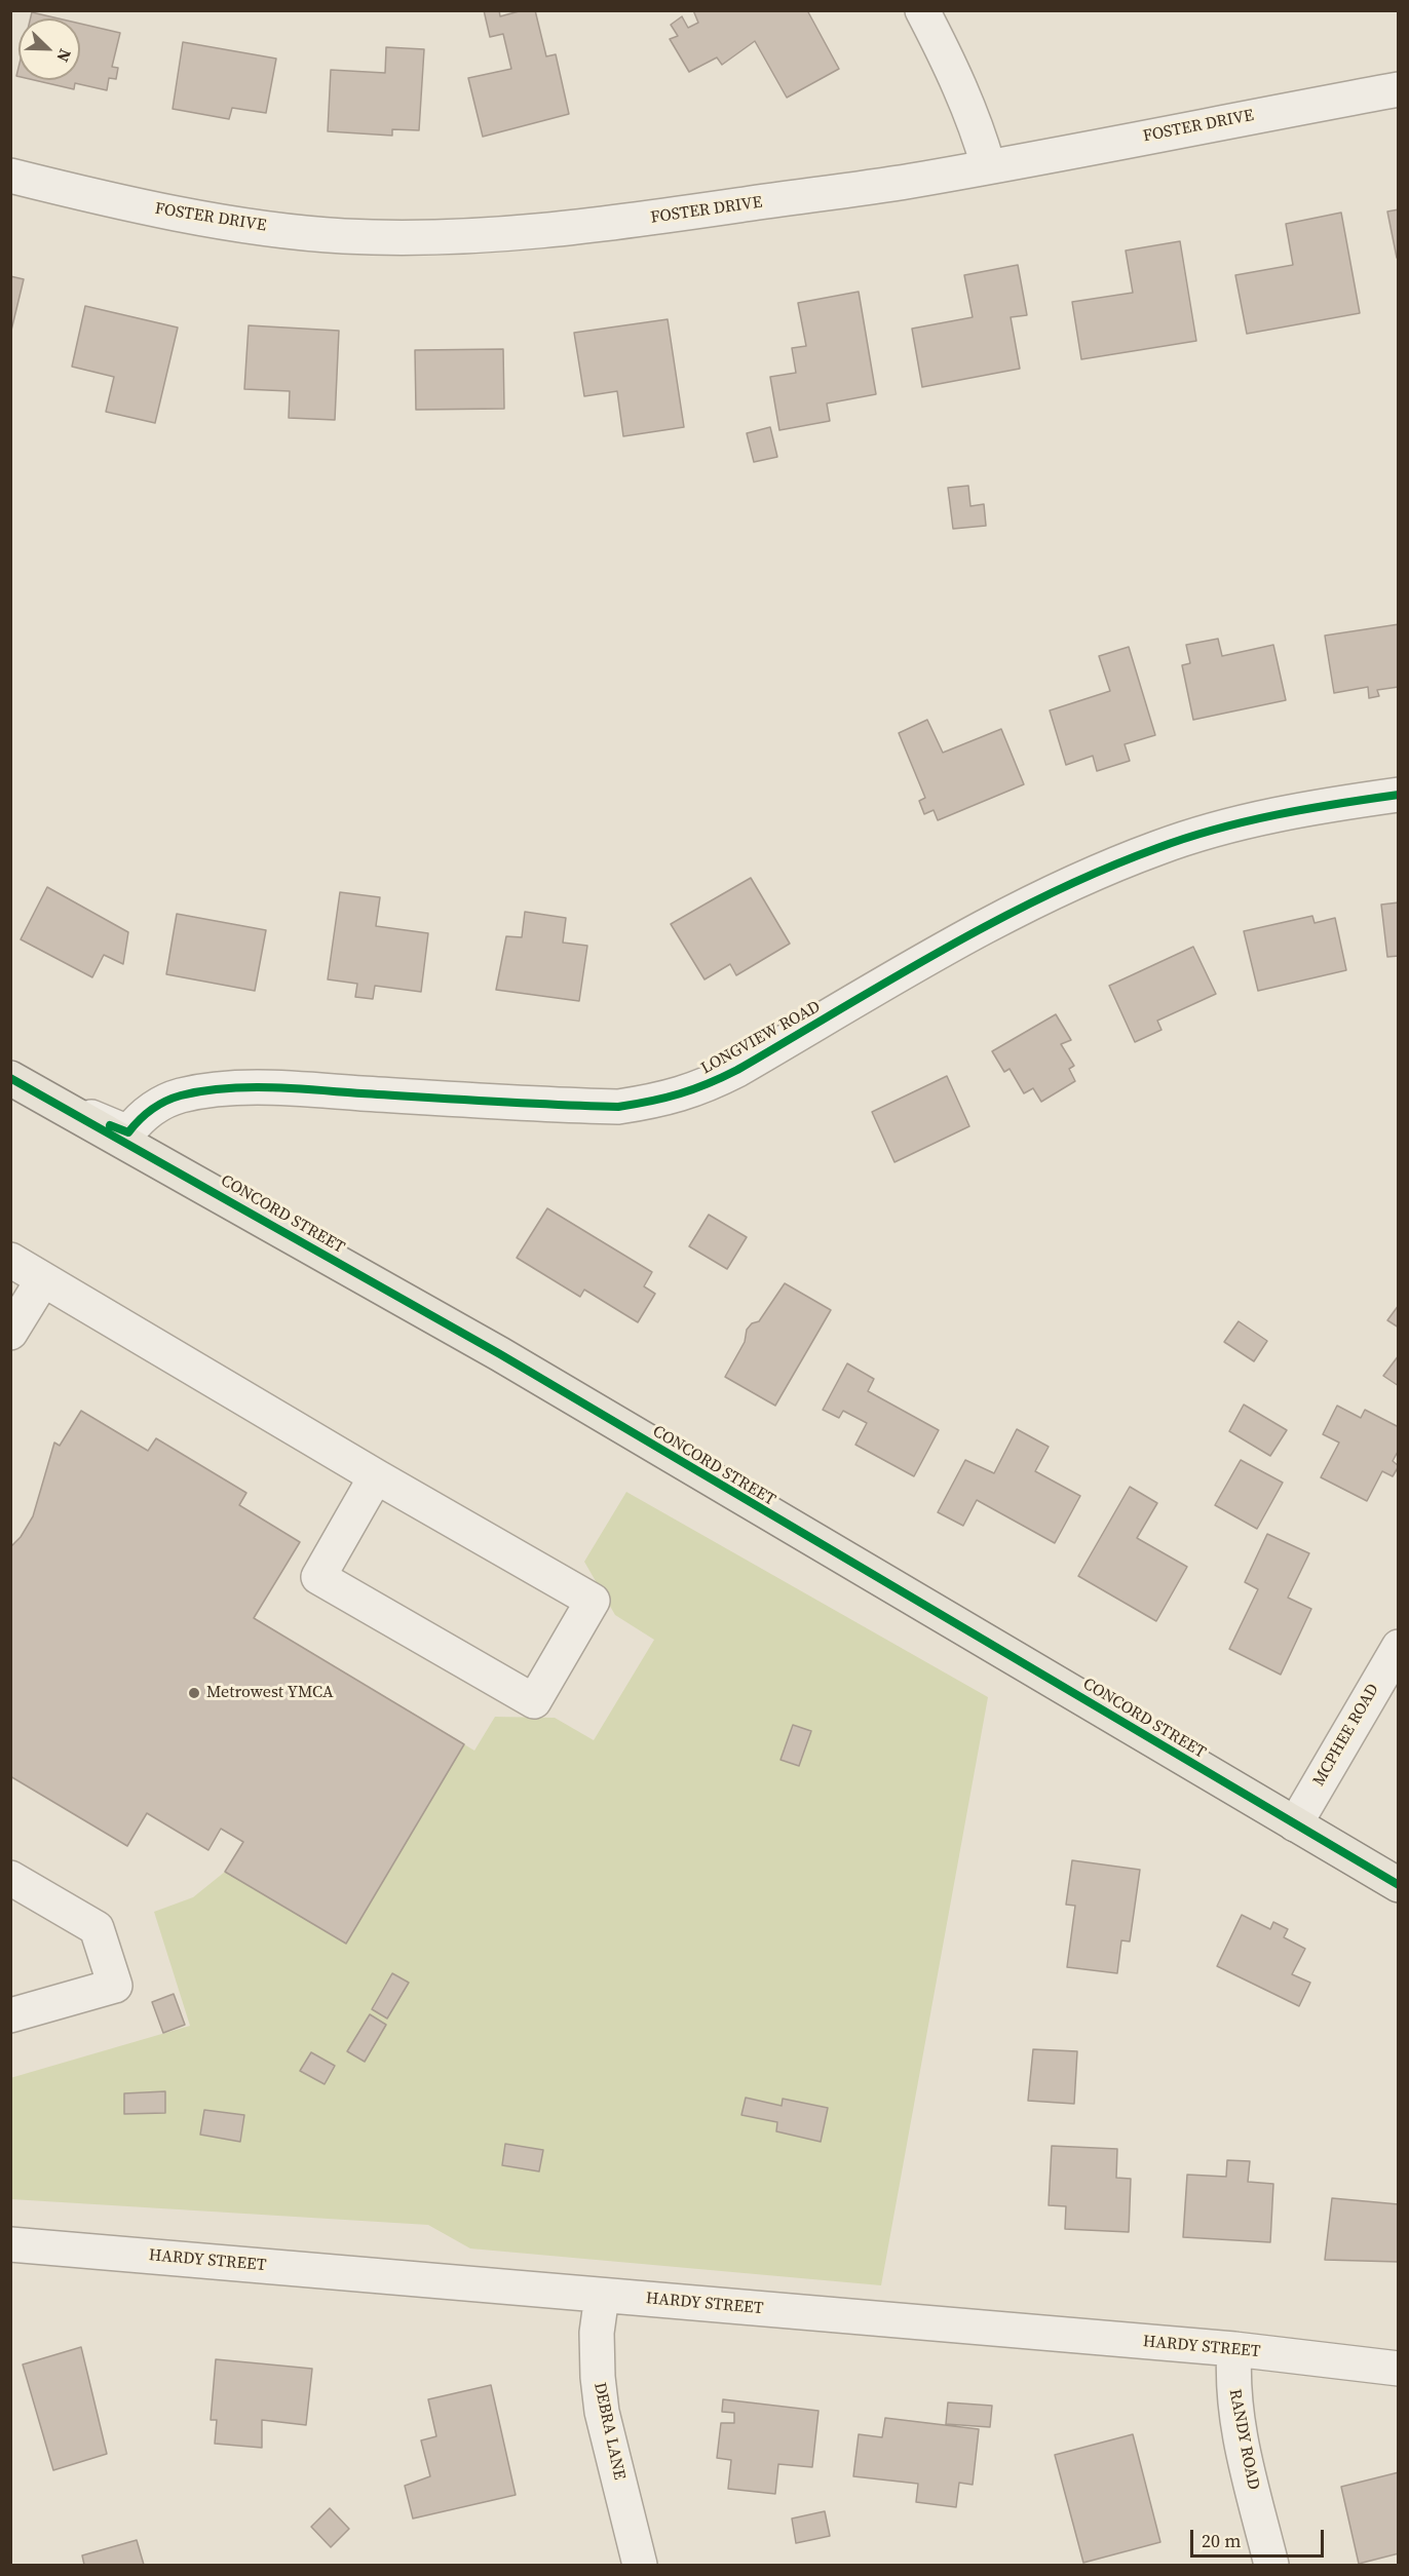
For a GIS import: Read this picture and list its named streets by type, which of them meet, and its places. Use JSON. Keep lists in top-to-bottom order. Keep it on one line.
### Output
{"streets":{"main road":["CONCORD STREET"],"street":["FOSTER DRIVE","LONGVIEW ROAD","MCPHEE ROAD","HARDY STREET","DEBRA LANE","RANDY ROAD"]},"crossings":[["LONGVIEW ROAD","CONCORD STREET"],["CONCORD STREET","MCPHEE ROAD"],["HARDY STREET","DEBRA LANE"],["HARDY STREET","RANDY ROAD"]],"places":["Metrowest YMCA"],"scale_bar":"20 m","north":"bottom right"}
